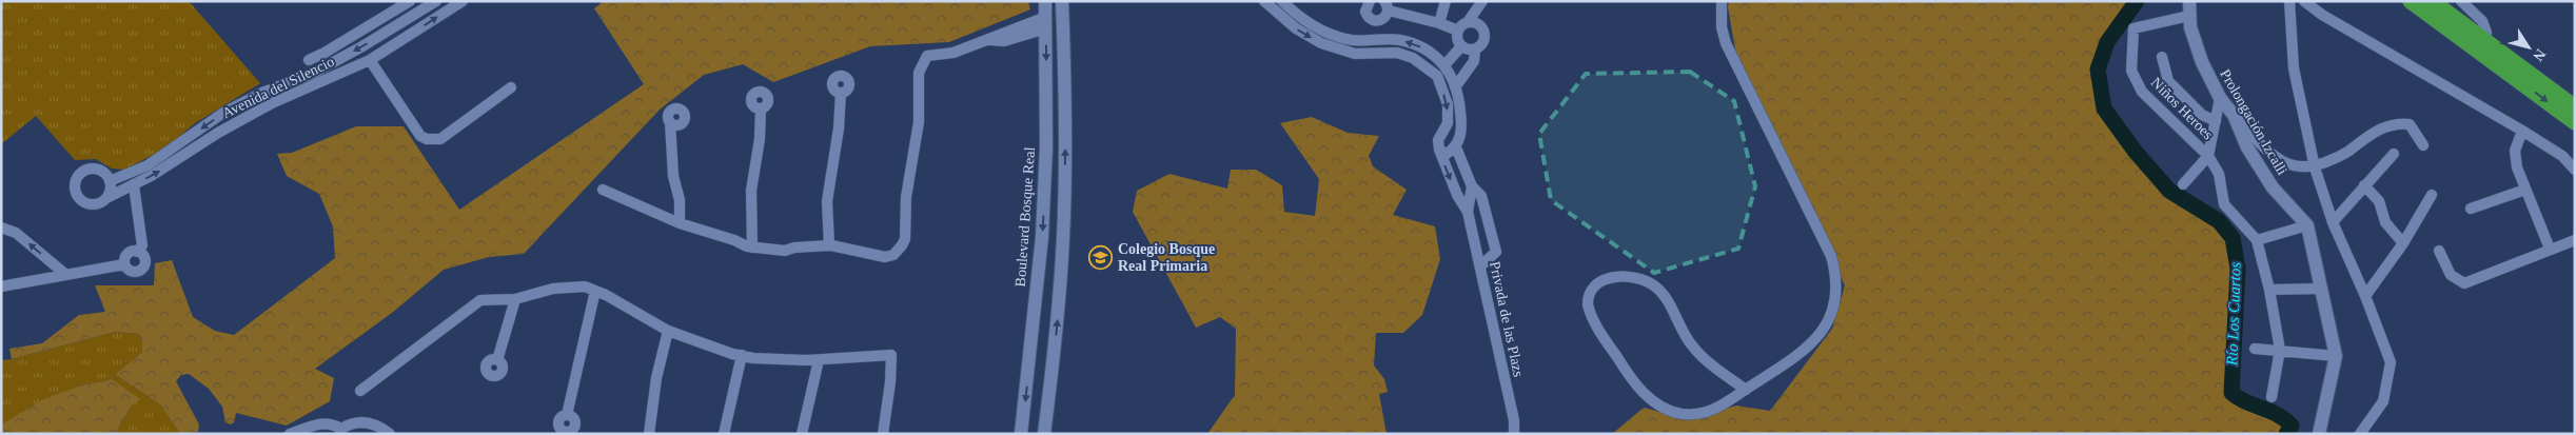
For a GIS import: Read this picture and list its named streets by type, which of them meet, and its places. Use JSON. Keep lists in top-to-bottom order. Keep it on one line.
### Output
{"streets":{"street":["Avenida del Silencio","Niños Heroes","Prolongación Izcalli","Boulevard Bosque Real","Privada de las Plazs"]},"crossings":[["Niños Heroes","Prolongación Izcalli"]],"water":["Río Los Cuartos"],"places":{"school or university":["Colegio Bosque Real Primaria"]},"north":"bottom right"}
